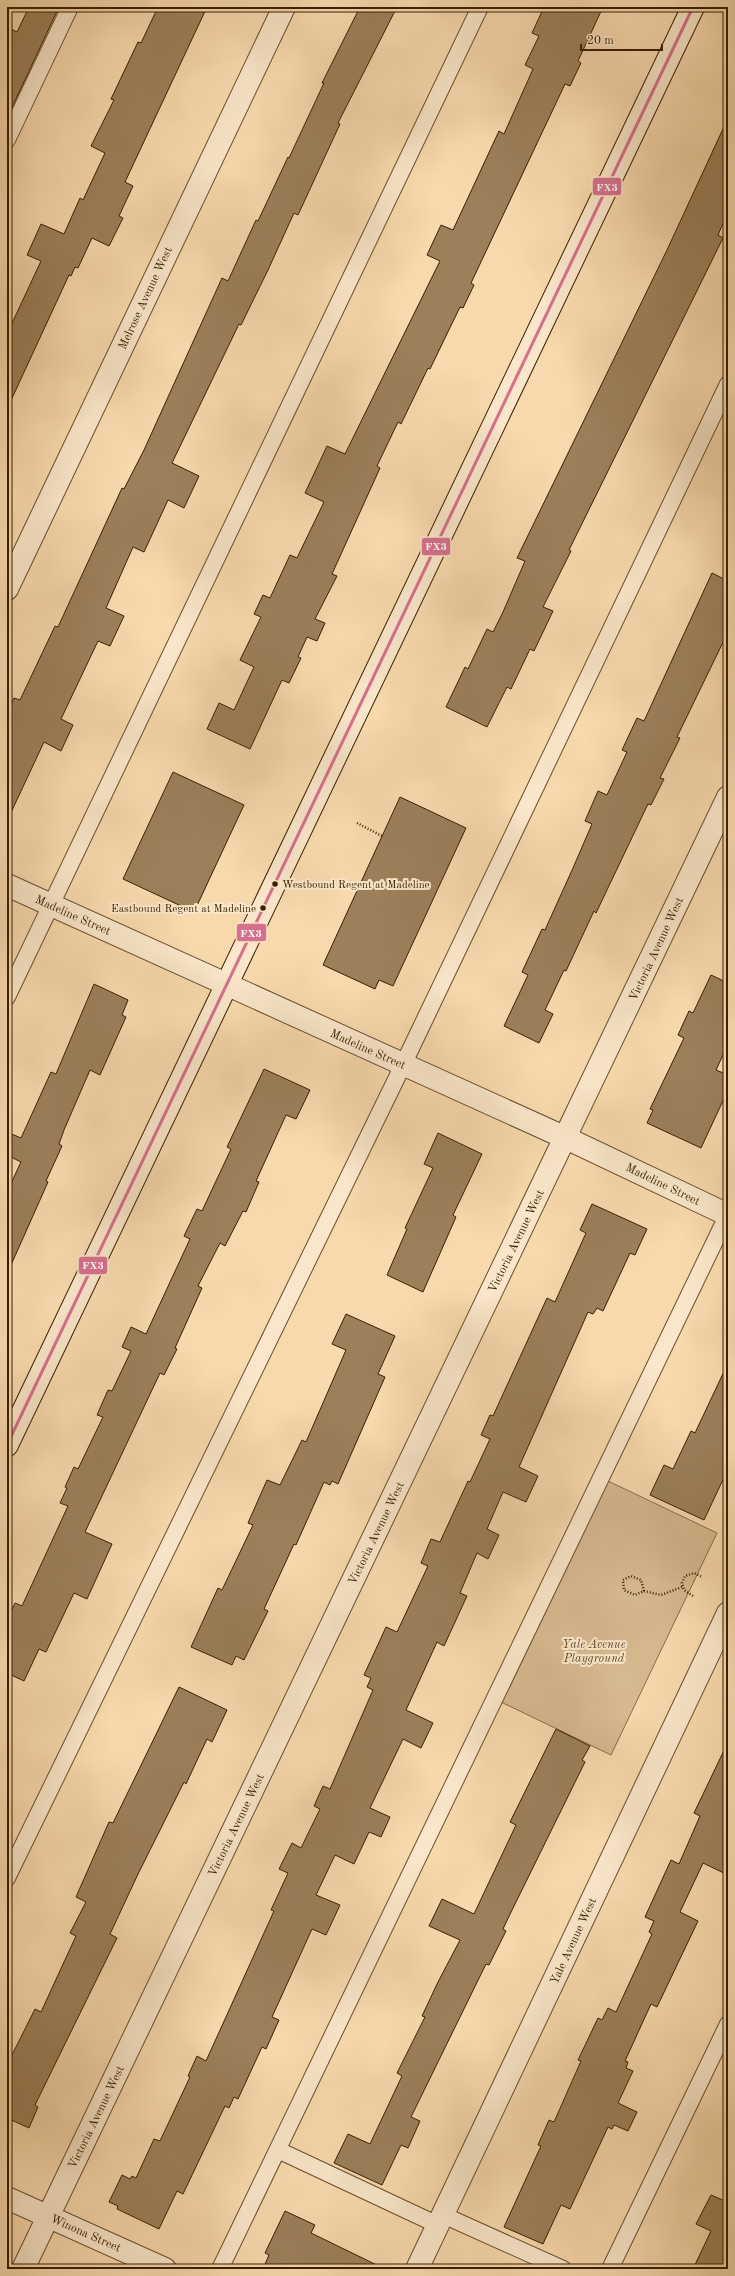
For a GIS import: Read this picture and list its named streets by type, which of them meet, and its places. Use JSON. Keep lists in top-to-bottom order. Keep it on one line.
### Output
{"streets":{"street":["Melrose Avenue West","Madeline Street","Victoria Avenue West","Yale Avenue West","Winona Street"]},"crossings":[["Madeline Street","Victoria Avenue West"],["Victoria Avenue West","Winona Street"]],"parks":["Yale Avenue Playground"],"places":["Westbound Regent at Madeline","Eastbound Regent at Madeline"],"lines":["transit line FX3"],"scale_bar":"20 m"}
